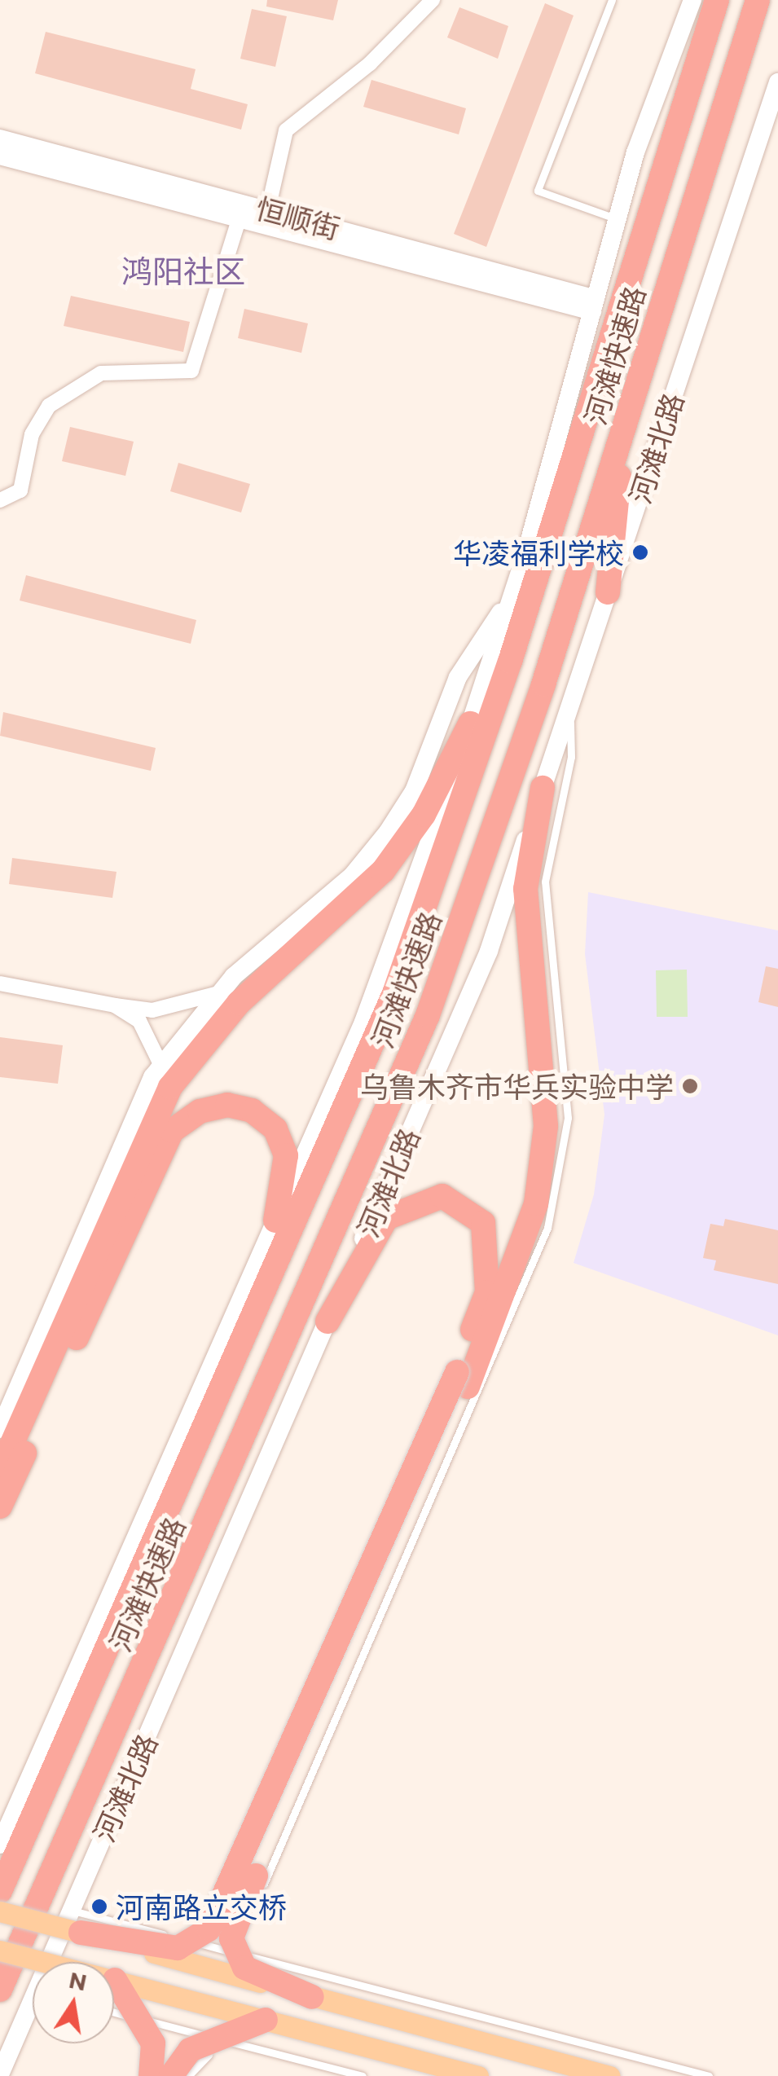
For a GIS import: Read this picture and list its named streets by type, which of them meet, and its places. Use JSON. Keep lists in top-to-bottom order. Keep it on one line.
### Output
{"streets":{"highway":["河滩快速路"],"street":["恒顺街","河滩北路"]},"districts":["鸿阳社区"],"places":["华凌福利学校","乌鲁木齐市华兵实验中学","河南路立交桥"],"north":"top"}
